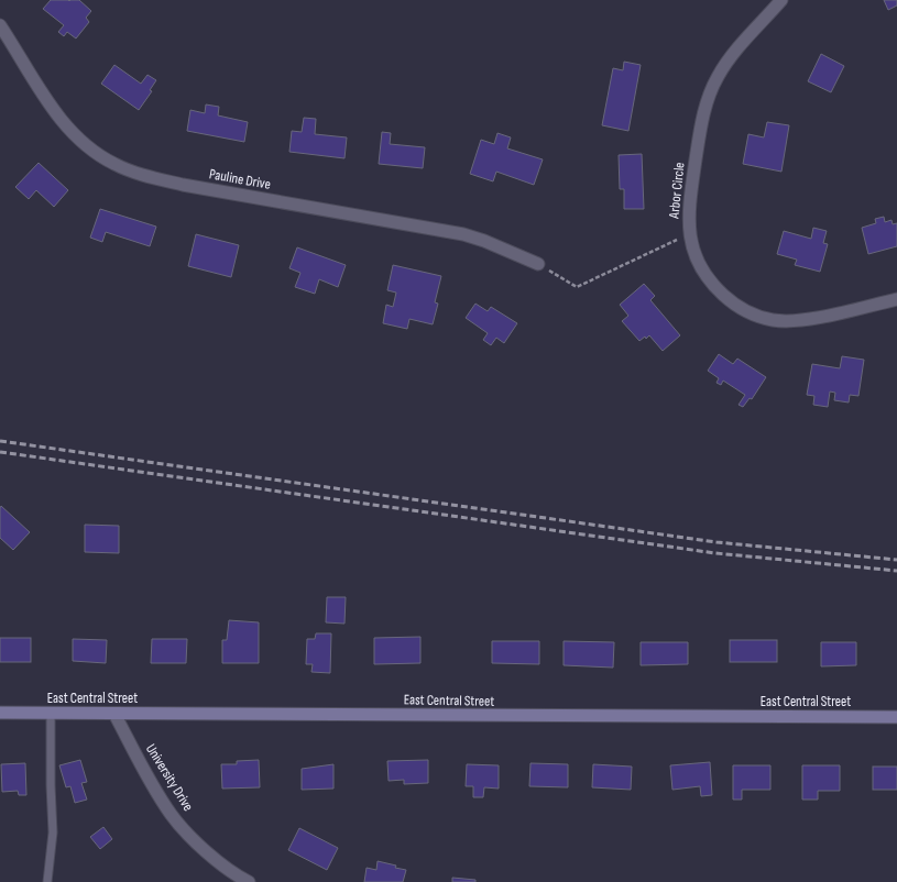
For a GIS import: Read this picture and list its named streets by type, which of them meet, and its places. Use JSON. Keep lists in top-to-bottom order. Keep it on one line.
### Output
{"streets":{"main road":["East Central Street"],"street":["Pauline Drive","Arbor Circle","University Drive"]},"crossings":[["East Central Street","University Drive"]]}
